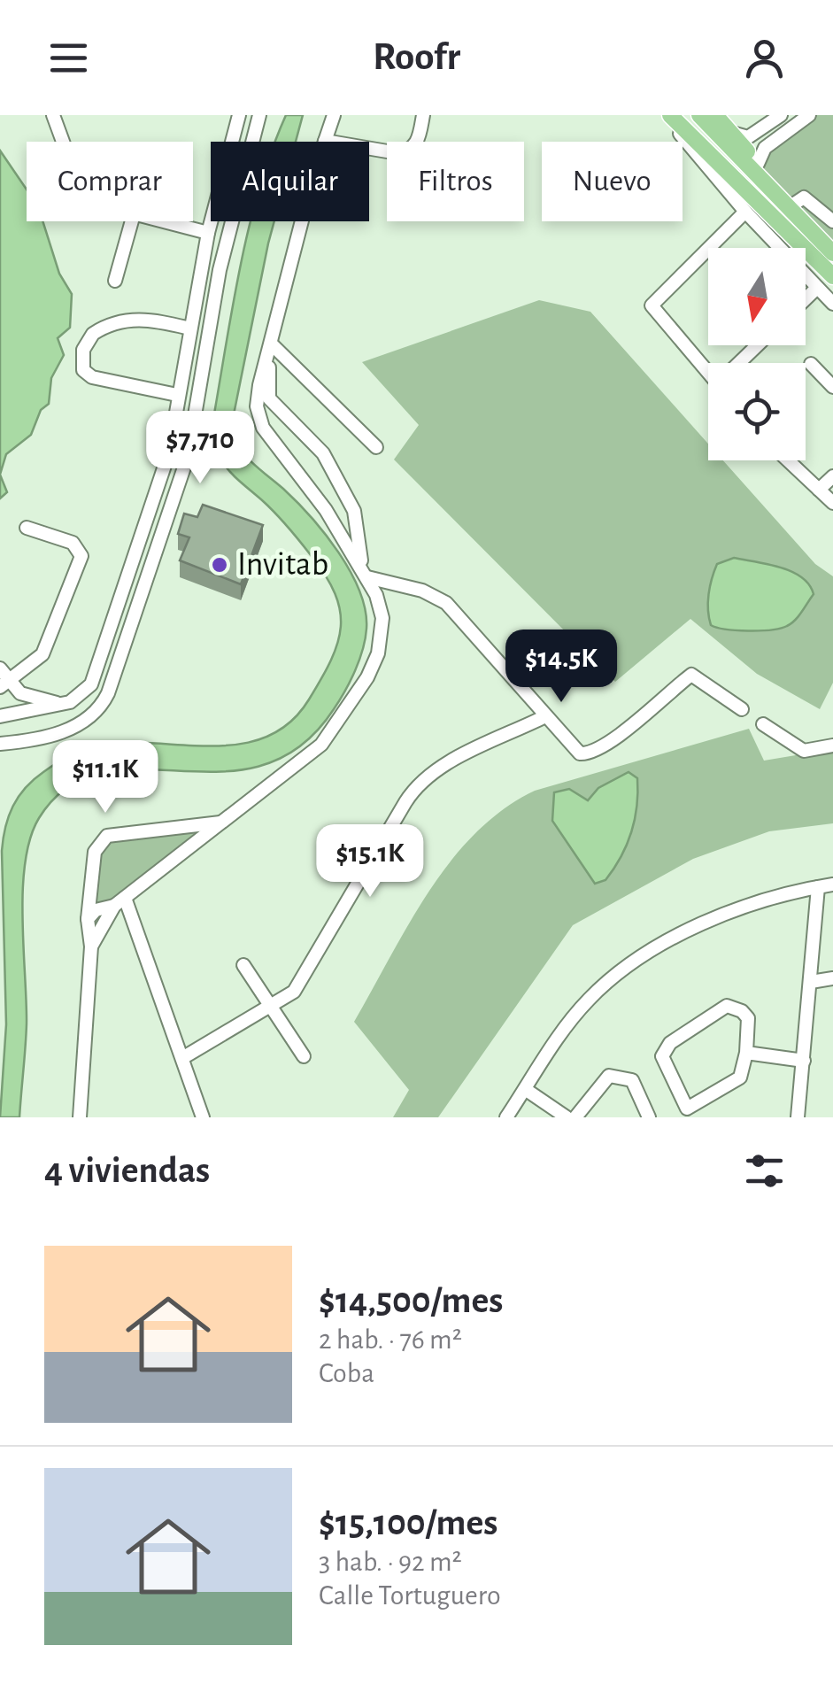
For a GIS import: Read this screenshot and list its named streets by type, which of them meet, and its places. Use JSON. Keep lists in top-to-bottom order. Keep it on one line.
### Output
{"places":["Invitab"],"north":"bottom","page":{"header":"Roofr","chip":["Comprar","Alquilar","Filtros","Nuevo"],"price":["$7,710","$14.5K","$11.1K","$15.1K"],"heading":"4 viviendas","list":[{"name":"$14,500/mes","note":"2 hab. · 76 m² · Coba"},{"name":"$15,100/mes","note":"3 hab. · 92 m² · Calle Tortuguero"}]}}
